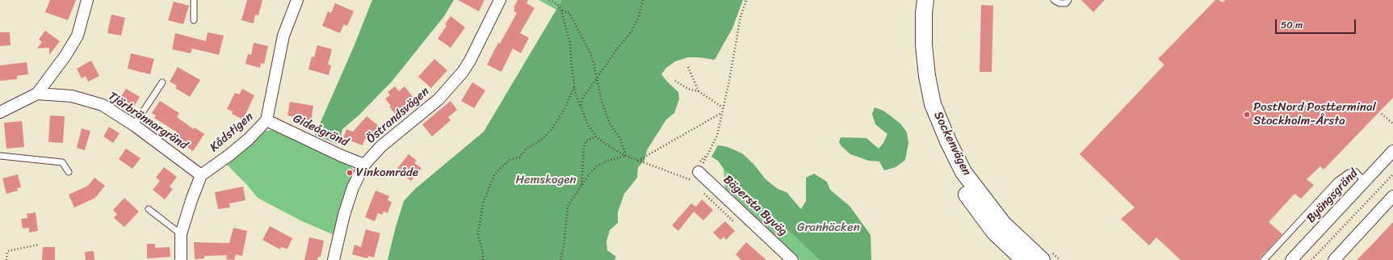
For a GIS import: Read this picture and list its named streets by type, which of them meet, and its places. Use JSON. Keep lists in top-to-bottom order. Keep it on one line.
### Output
{"streets":{"main road":["Sockenvägen"],"street":["Östrandsvägen","Tjärbrännargränd","Gideågränd","Kådstigen","Byängsgränd","Bägersta Byväg"]},"crossings":[["Östrandsvägen","Gideågränd"],["Tjärbrännargränd","Kådstigen"],["Gideågränd","Kådstigen"]],"parks":["Hemskogen","Granhäcken"],"places":["PostNord Postterminal Stockholm-Årsta","Vinkområde"],"scale_bar":"50 m"}
